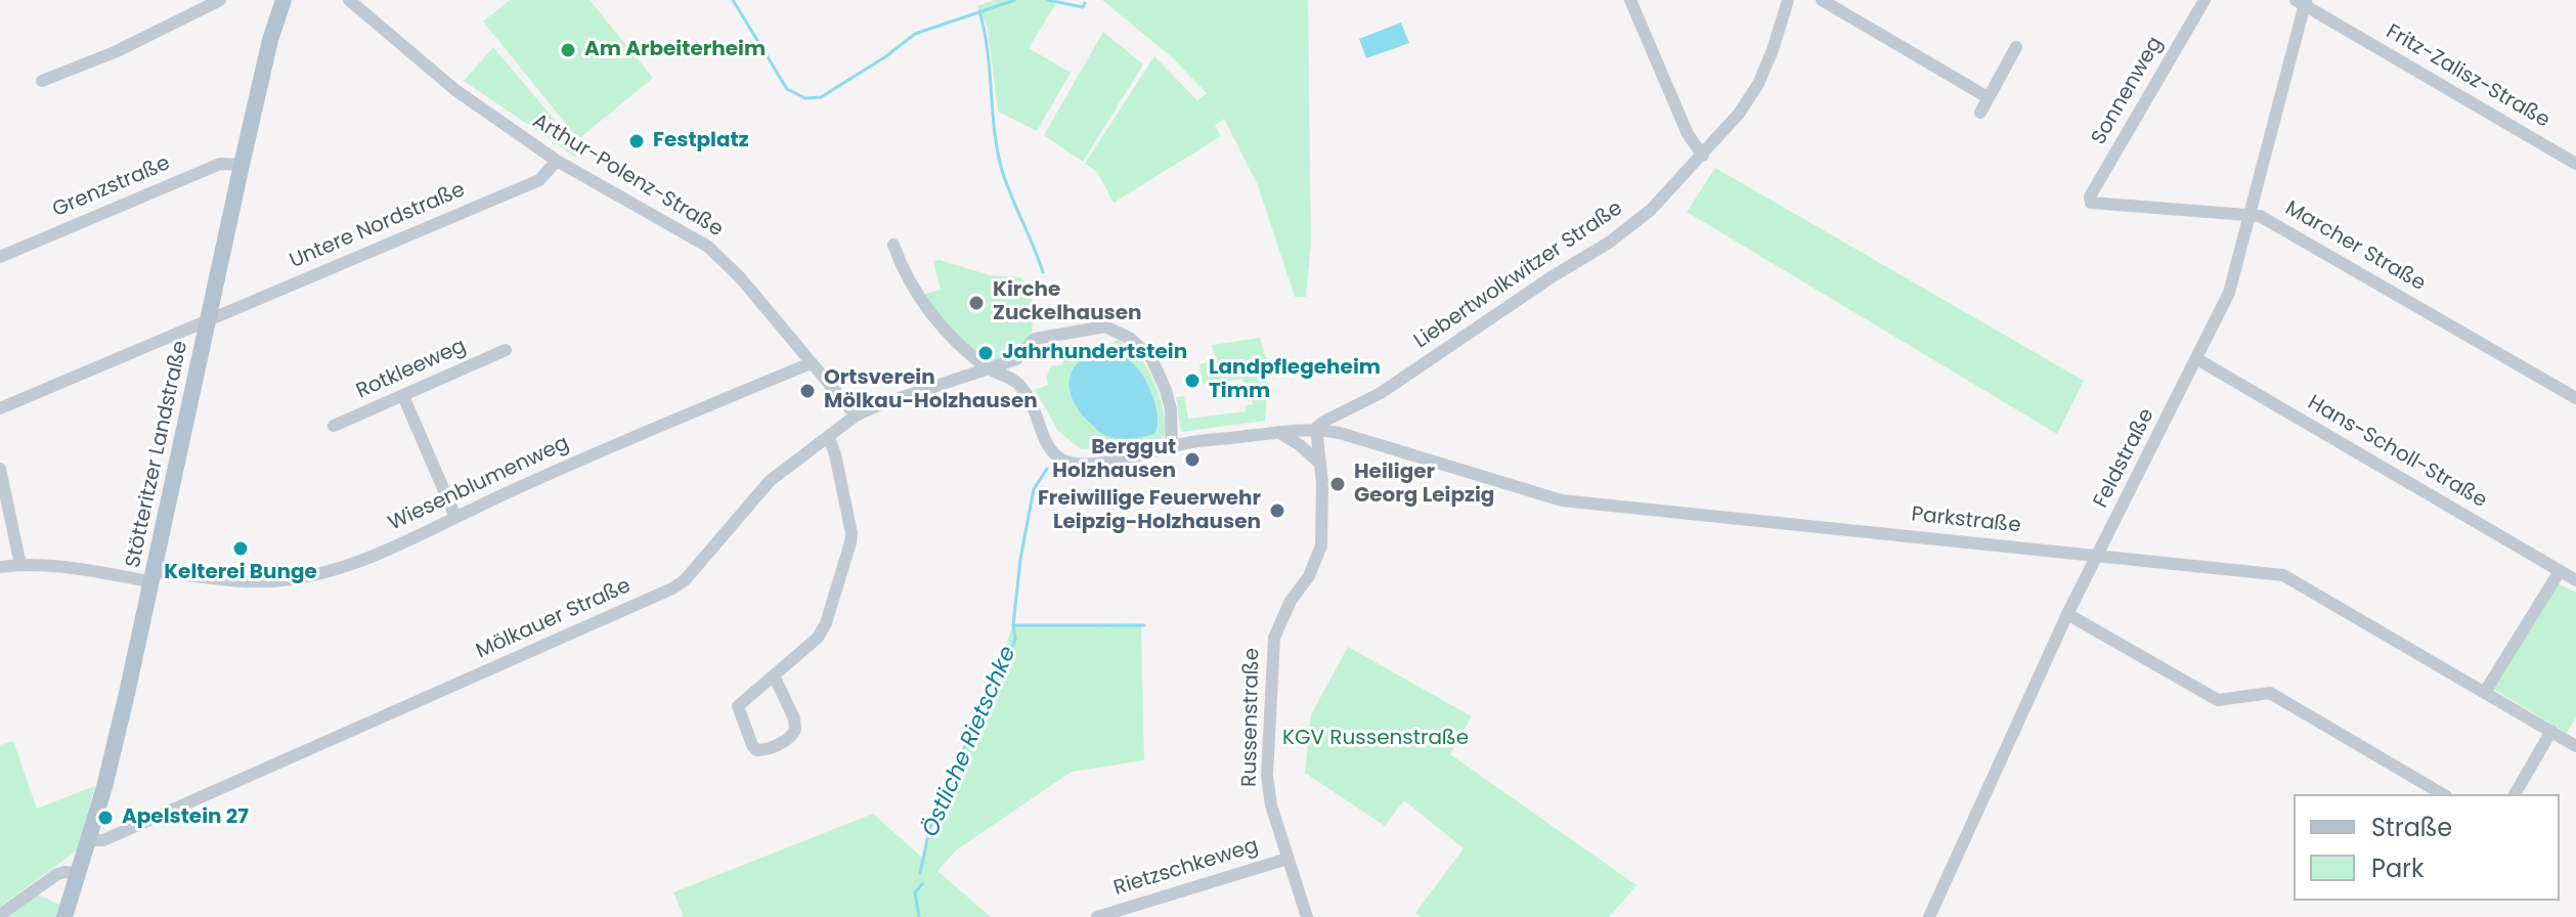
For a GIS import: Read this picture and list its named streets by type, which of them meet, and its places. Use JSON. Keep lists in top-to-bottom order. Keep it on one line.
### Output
{"streets":{"main road":["Stötteritzer Landstraße"],"street":["Fritz-Zalisz-Straße","Sonnenweg","Arthur-Polenz-Straße","Grenzstraße","Untere Nordstraße","Marcher Straße","Liebertwolkwitzer Straße","Rotkleeweg","Hans-Scholl-Straße","Feldstraße","Wiesenblumenweg","Parkstraße","Mölkauer Straße","Russenstraße","Rietzschkeweg"]},"crossings":[["Fritz-Zalisz-Straße","Feldstraße"],["Sonnenweg","Marcher Straße"],["Arthur-Polenz-Straße","Untere Nordstraße"],["Arthur-Polenz-Straße","Wiesenblumenweg"],["Arthur-Polenz-Straße","Mölkauer Straße"],["Grenzstraße","Stötteritzer Landstraße"],["Untere Nordstraße","Stötteritzer Landstraße"],["Marcher Straße","Feldstraße"],["Liebertwolkwitzer Straße","Parkstraße"],["Liebertwolkwitzer Straße","Russenstraße"],["Hans-Scholl-Straße","Feldstraße"],["Stötteritzer Landstraße","Wiesenblumenweg"],["Stötteritzer Landstraße","Mölkauer Straße"],["Feldstraße","Parkstraße"],["Parkstraße","Russenstraße"],["Russenstraße","Rietzschkeweg"]],"water":["Östliche Rietschke"],"parks":["KGV Russenstraße"],"places":["Am Arbeiterheim","Festplatz","Kirche Zuckelhausen","Jahrhundertstein","Landpflegeheim Timm","Ortsverein Mölkau-Holzhausen","Berggut Holzhausen","Heiliger Georg Leipzig","Freiwillige Feuerwehr Leipzig-Holzhausen","Kelterei Bunge","Apelstein 27"],"legend":["Straße","Park"]}
